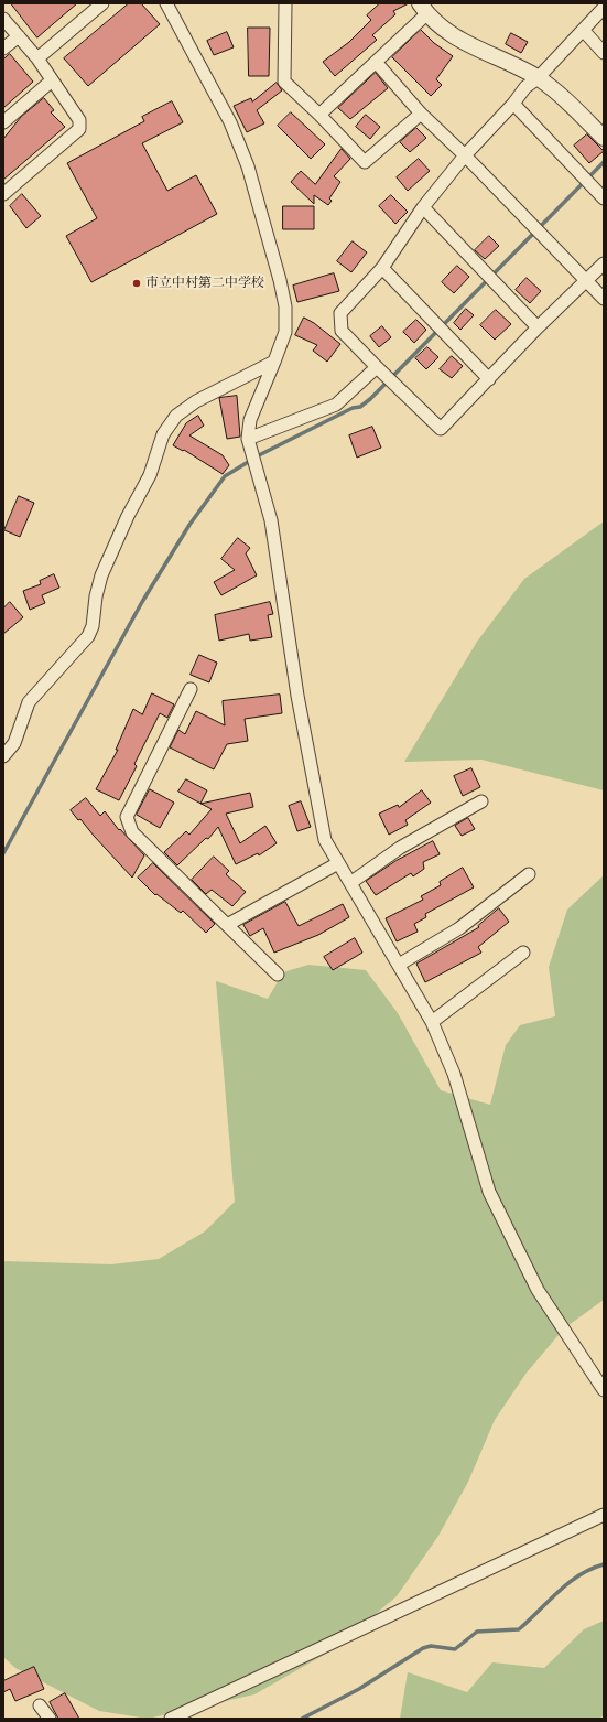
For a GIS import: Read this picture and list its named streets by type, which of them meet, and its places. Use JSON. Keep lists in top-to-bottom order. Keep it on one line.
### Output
{"places":["市立中村第二中学校"]}
